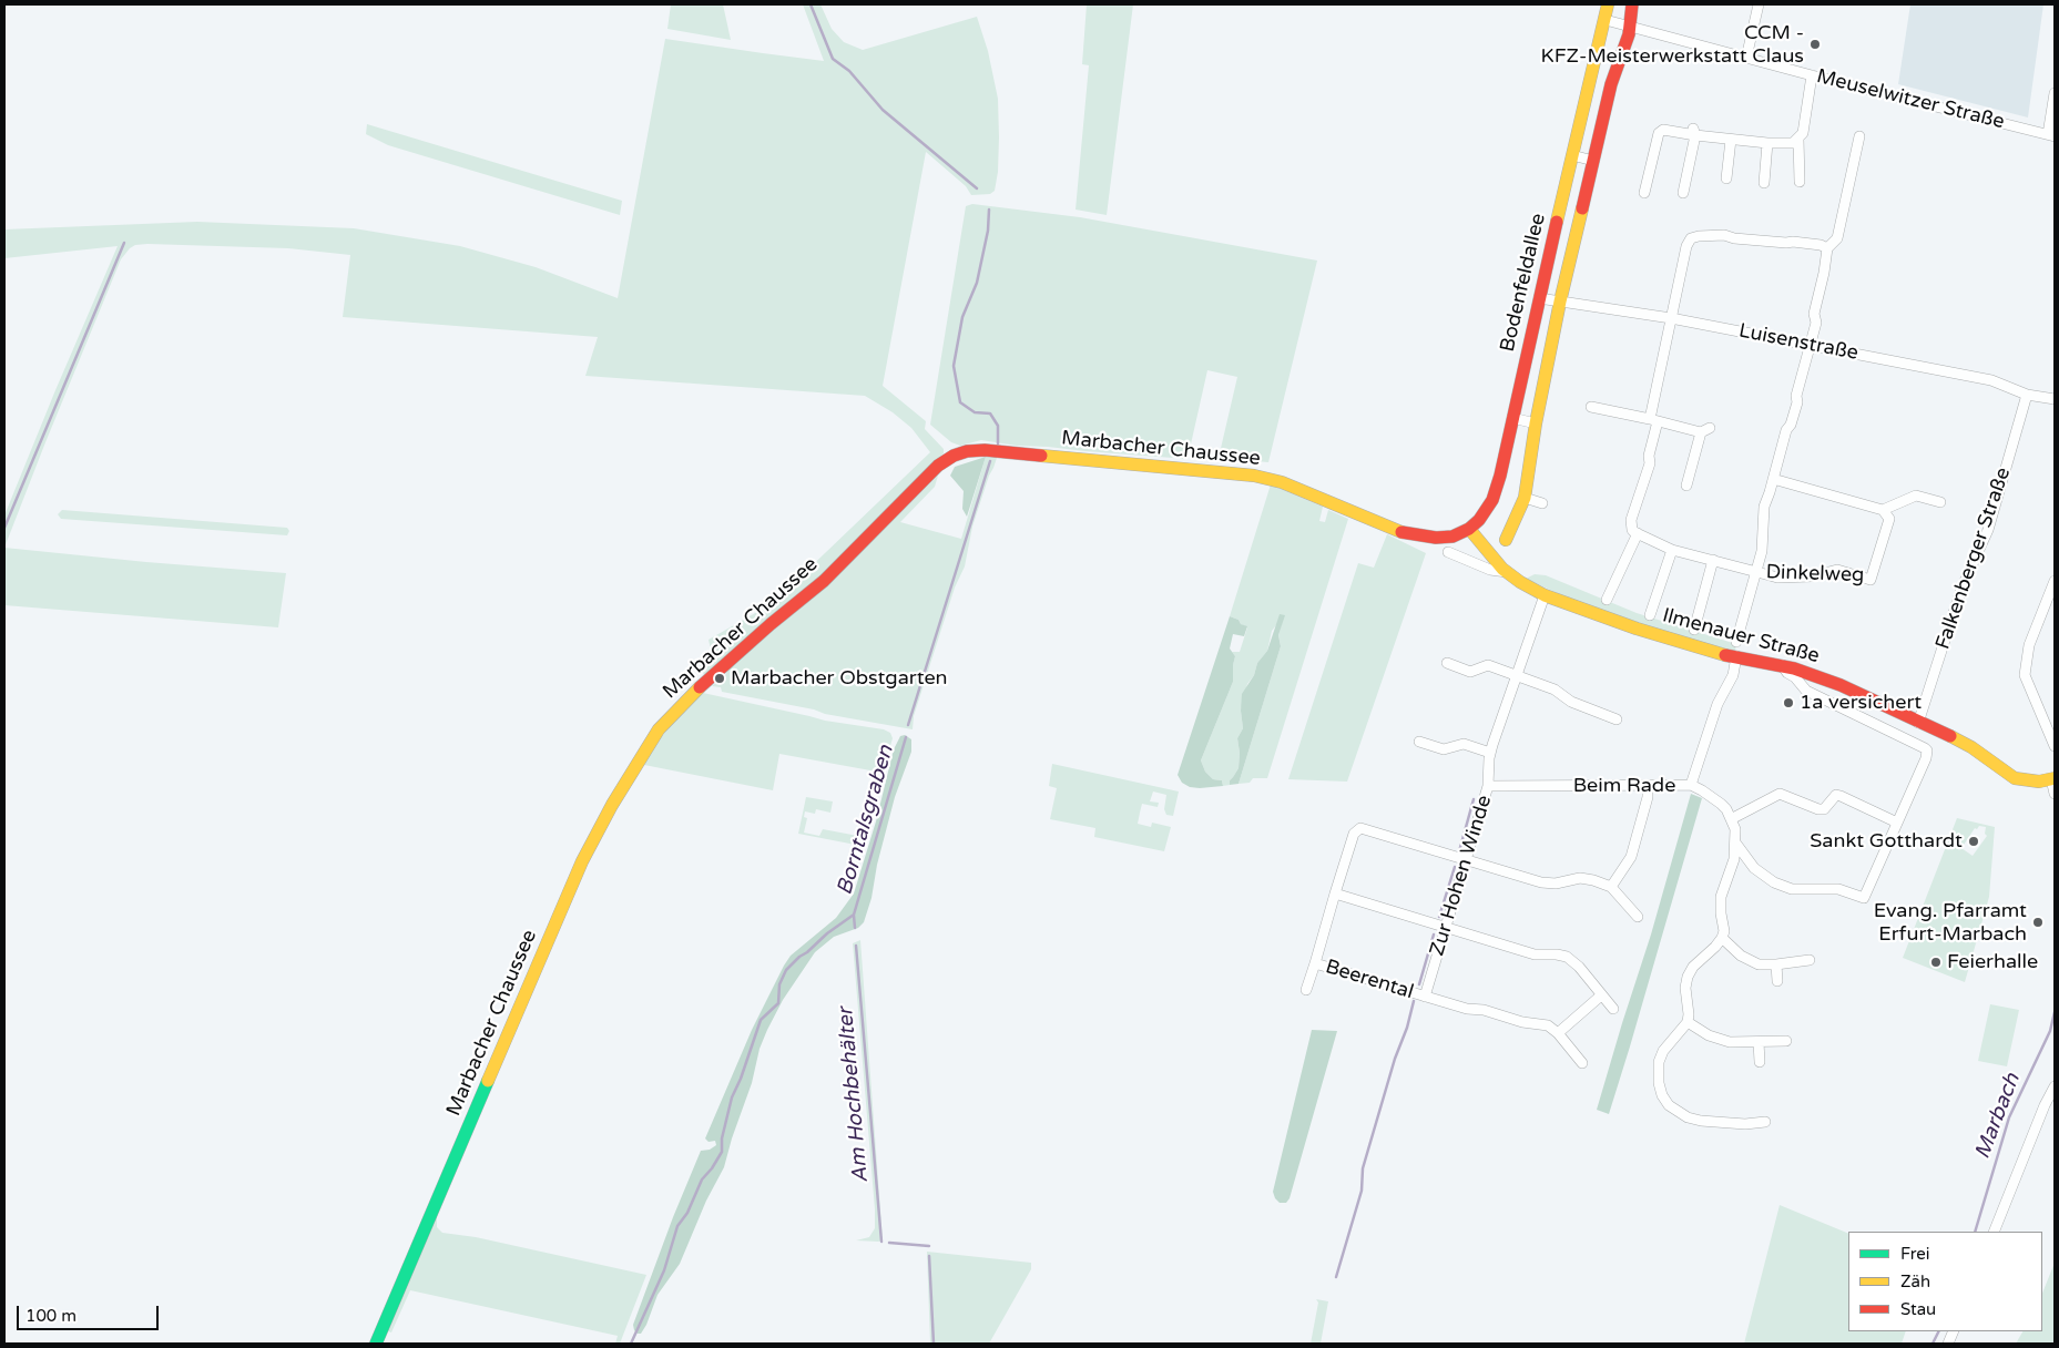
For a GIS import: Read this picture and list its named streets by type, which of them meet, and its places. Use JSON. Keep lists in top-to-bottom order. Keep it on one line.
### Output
{"streets":{"street":["Meuselwitzer Straße","Bodenfeldallee","Luisenstraße","Marbacher Chaussee","Falkenberger Straße","Dinkelweg","Ilmenauer Straße","Beim Rade","Zur Hohen Winde","Beerental"]},"crossings":[["Meuselwitzer Straße","Bodenfeldallee"],["Bodenfeldallee","Luisenstraße"],["Bodenfeldallee","Marbacher Chaussee"],["Bodenfeldallee","Ilmenauer Straße"],["Luisenstraße","Falkenberger Straße"],["Marbacher Chaussee","Ilmenauer Straße"],["Falkenberger Straße","Ilmenauer Straße"],["Ilmenauer Straße","Beim Rade"],["Ilmenauer Straße","Zur Hohen Winde"],["Beim Rade","Zur Hohen Winde"],["Zur Hohen Winde","Beerental"]],"water":["Borntalsgraben","Am Hochbehälter","Marbach"],"places":["CCM - KFZ-Meisterwerkstatt Claus","Marbacher Obstgarten","1a versichert","Sankt Gotthardt","Evang. Pfarramt Erfurt-Marbach","Feierhalle"],"legend":["Frei","Zäh","Stau"],"scale_bar":"100 m"}
